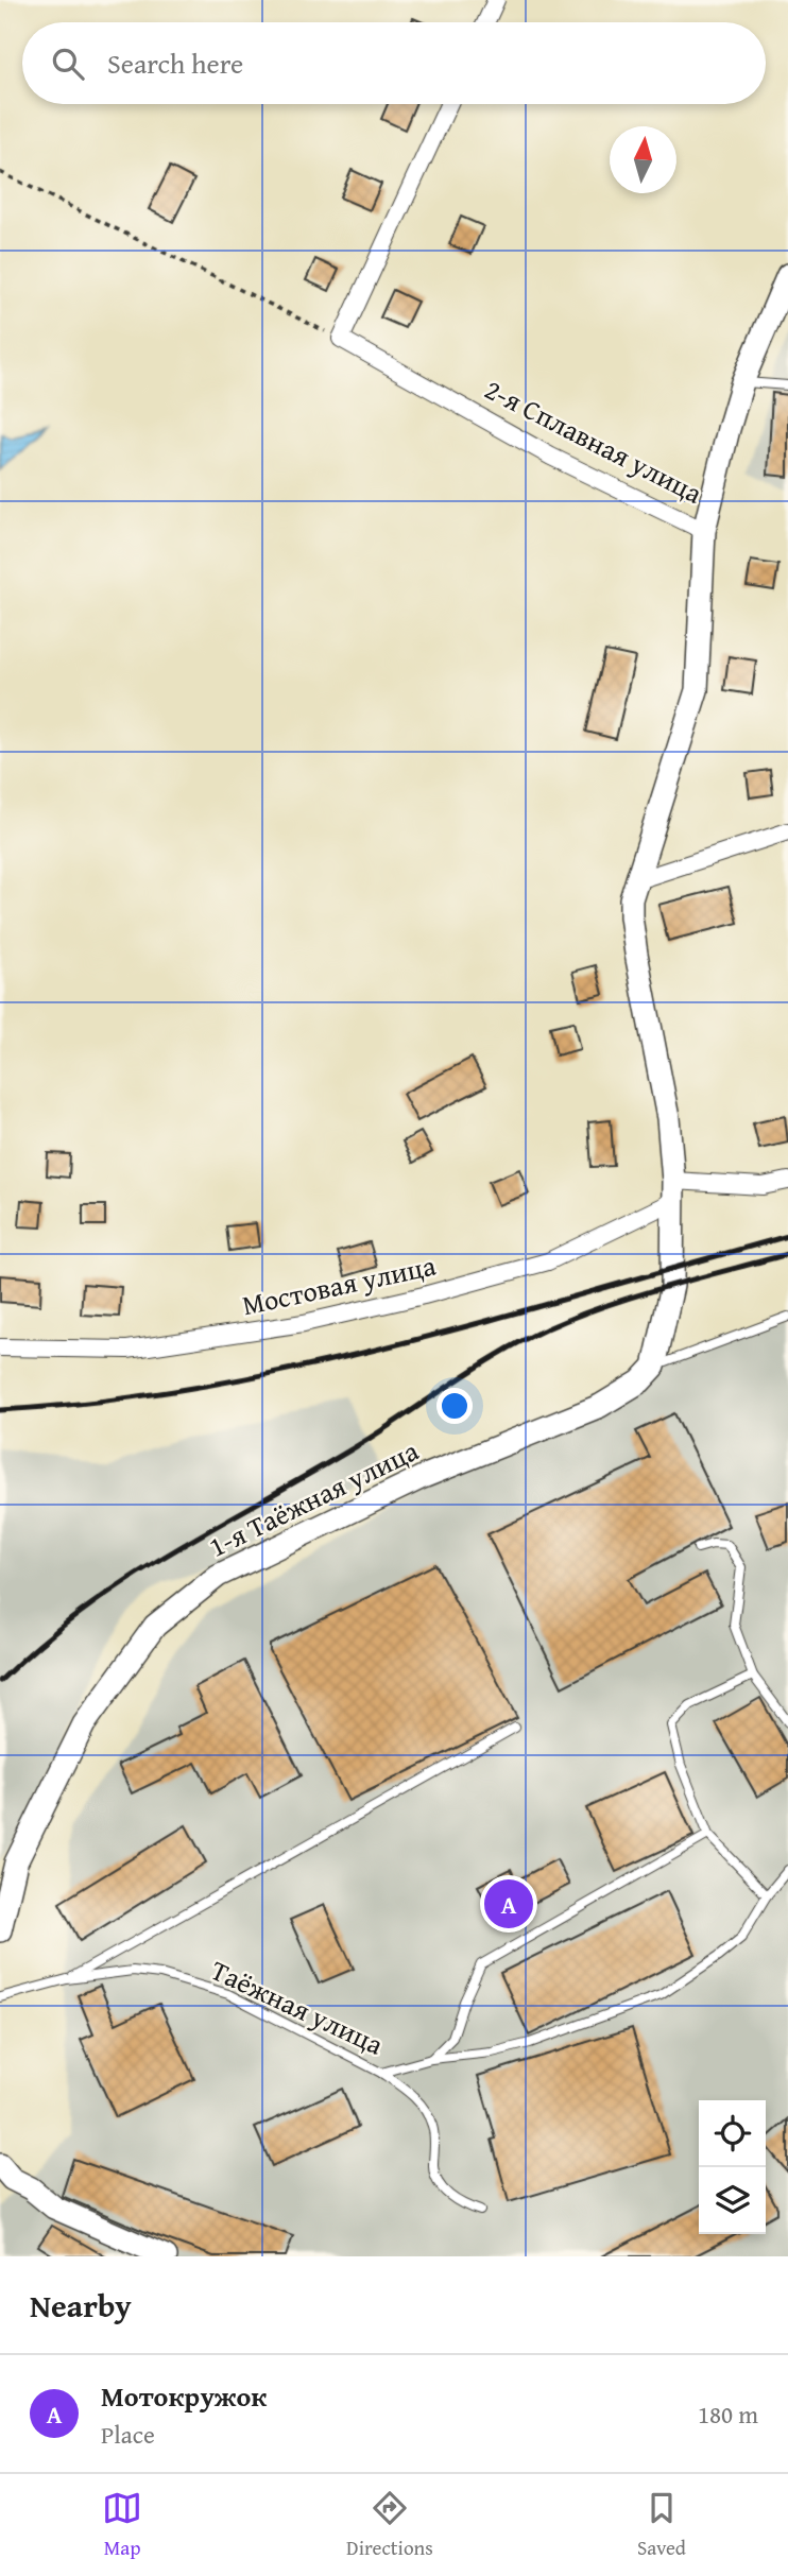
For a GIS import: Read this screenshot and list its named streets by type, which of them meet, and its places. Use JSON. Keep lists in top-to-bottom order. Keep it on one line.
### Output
{"streets":{"street":["2-я Сплавная улица","Мостовая улица","1-я Таёжная улица"],"lane":["Таёжная улица"]},"crossings":[["2-я Сплавная улица","Мостовая улица"],["2-я Сплавная улица","1-я Таёжная улица"]],"north":"top","page":{"search":"Search here","pins":"A","heading":"Nearby","list":[{"mark":"A","name":"Мотокружок","note":"Place","value":"180 m"}],"nav":["Map","Directions","Saved"]}}
